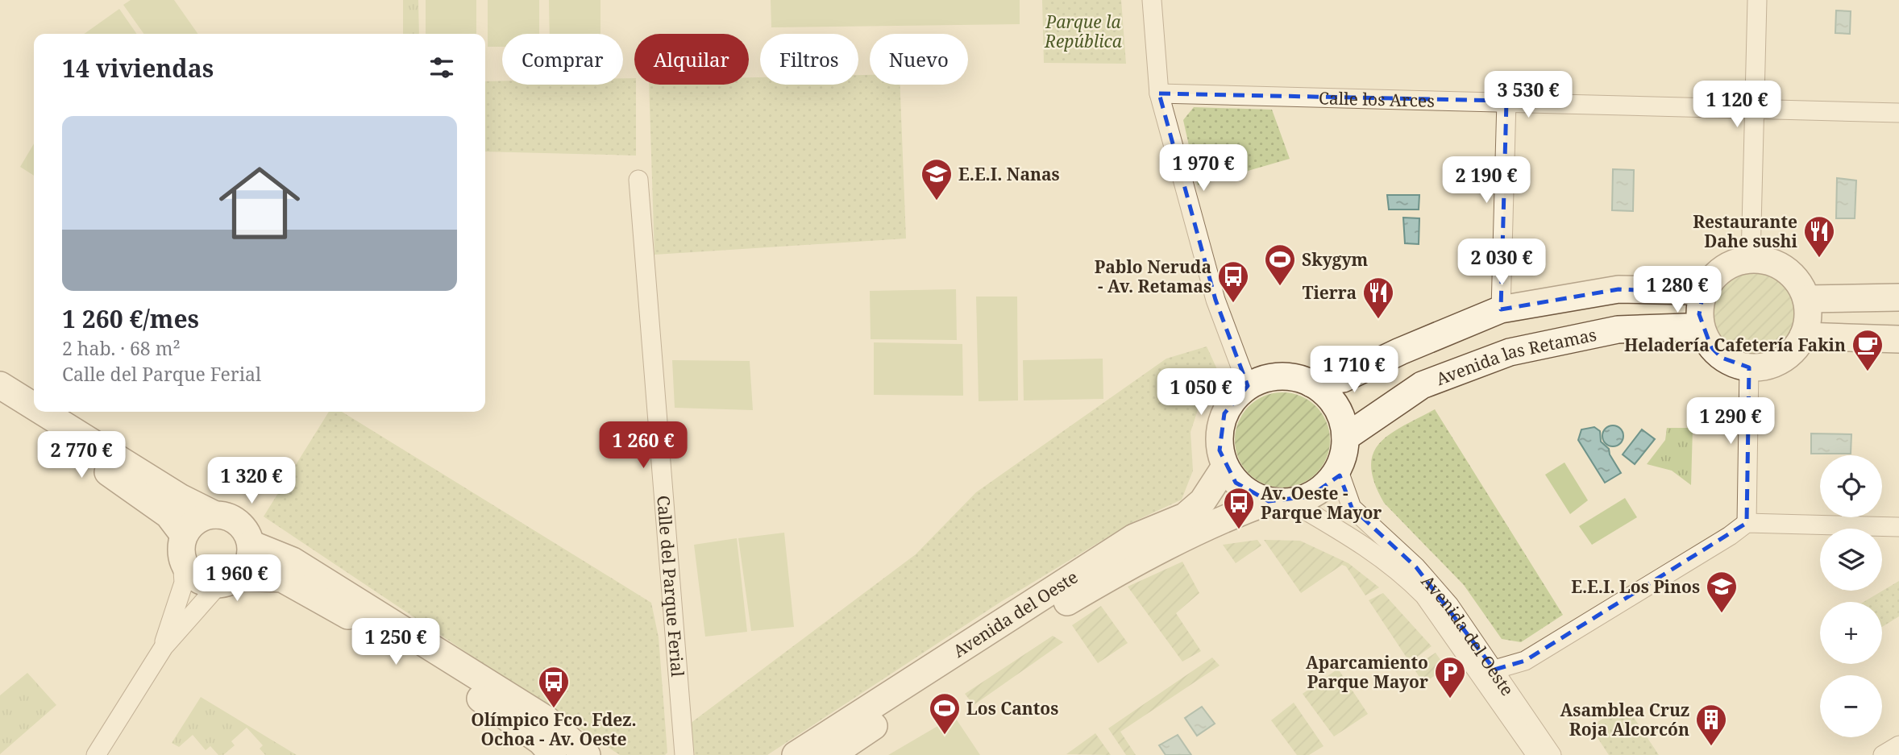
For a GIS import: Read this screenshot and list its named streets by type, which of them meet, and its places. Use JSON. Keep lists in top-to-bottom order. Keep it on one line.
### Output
{"streets":{"street":["Calle los Arces","Avenida las Retamas","Calle del Parque Ferial","Avenida del Oeste"]},"crossings":[["Avenida las Retamas","Avenida del Oeste"]],"parks":["Parque la República"],"places":{"school or university":["E.E.I. Nanas","E.E.I. Los Pinos"],"restaurant":["Restaurante Dahe sushi","Tierra"],"sports":["Skygym","Los Cantos"],"bus stop":["Pablo Neruda - Av. Retamas","Av. Oeste - Parque Mayor","Olímpico Fco. Fdez. Ochoa - Av. Oeste"],"cafe":["Heladería Cafetería Fakin"],"parking":["Aparcamiento Parque Mayor"],"building":["Asamblea Cruz Roja Alcorcón"]},"page":{"chip":["Comprar","Alquilar","Filtros","Nuevo"],"heading":"14 viviendas","price":["3 530 €","1 120 €","1 970 €","2 190 €","2 030 €","1 280 €","1 710 €","1 050 €","1 290 €","1 260 €","2 770 €","1 320 €","1 960 €","1 250 €"],"list":[{"name":"1 260 €/mes","note":"2 hab. · 68 m² · Calle del Parque Ferial"}],"map_buttons":["+","−"]}}
